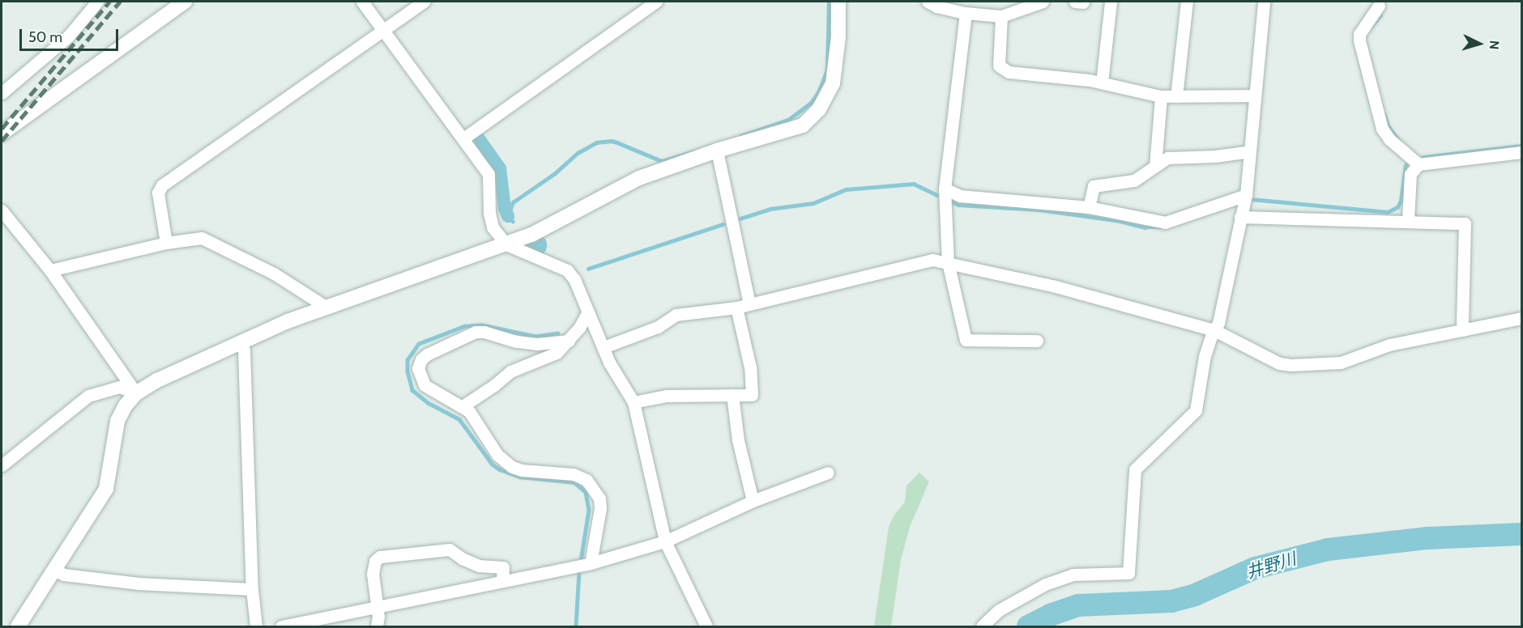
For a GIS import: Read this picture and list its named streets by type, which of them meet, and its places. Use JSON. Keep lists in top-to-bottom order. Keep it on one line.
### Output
{"water":["井野川"],"scale_bar":"50 m","north":"right"}
